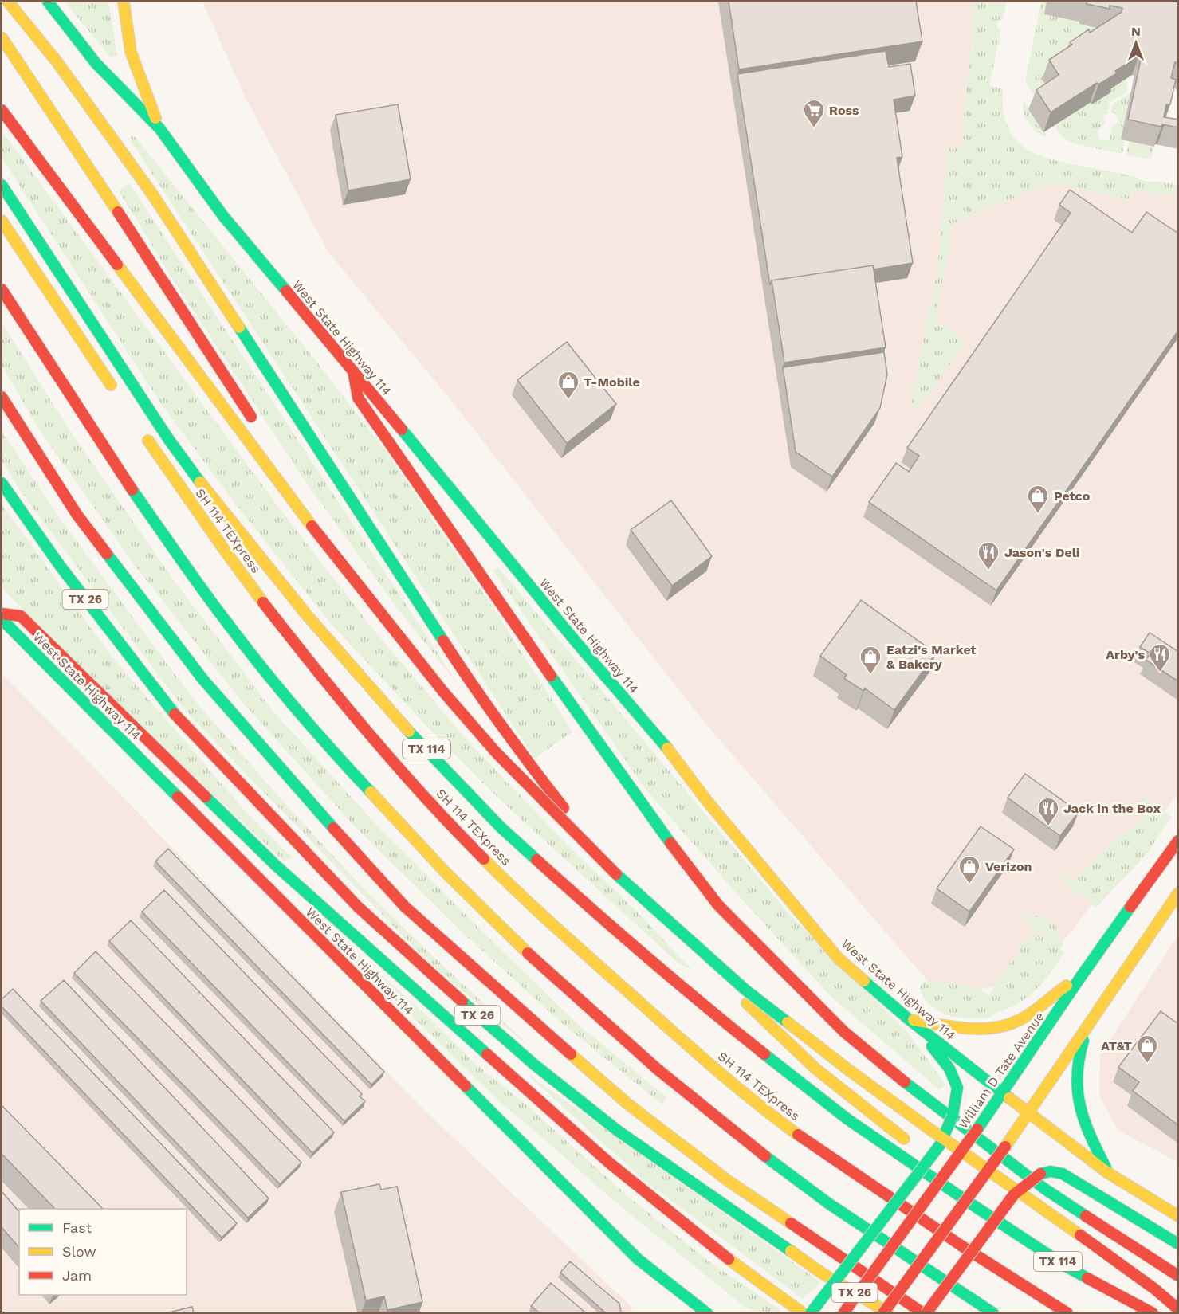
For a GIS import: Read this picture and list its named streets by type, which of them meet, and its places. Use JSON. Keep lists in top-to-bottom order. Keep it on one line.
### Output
{"streets":{"main road":["West State Highway 114","SH 114 TEXpress","TX 26","TX 114","William D Tate Avenue"]},"crossings":[["West State Highway 114","William D Tate Avenue"]],"places":{"supermarket":["Ross"],"shop":["T-Mobile","Petco","Eatzi's Market & Bakery","Verizon","AT&T"],"restaurant":["Jason's Deli","Arby's","Jack in the Box"]},"legend":["Fast","Slow","Jam"],"north":"top"}
